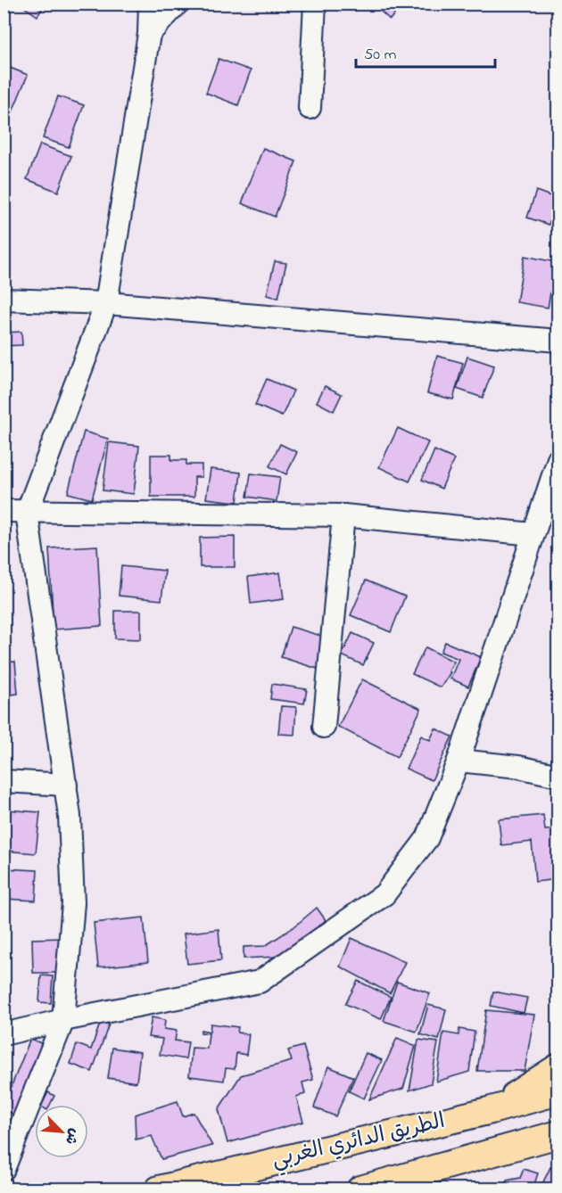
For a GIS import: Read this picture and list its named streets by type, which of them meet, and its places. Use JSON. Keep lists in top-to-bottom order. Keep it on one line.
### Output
{"streets":{"main road":["الطريق الدائري الغربي"]},"scale_bar":"50 m","north":"bottom right"}
